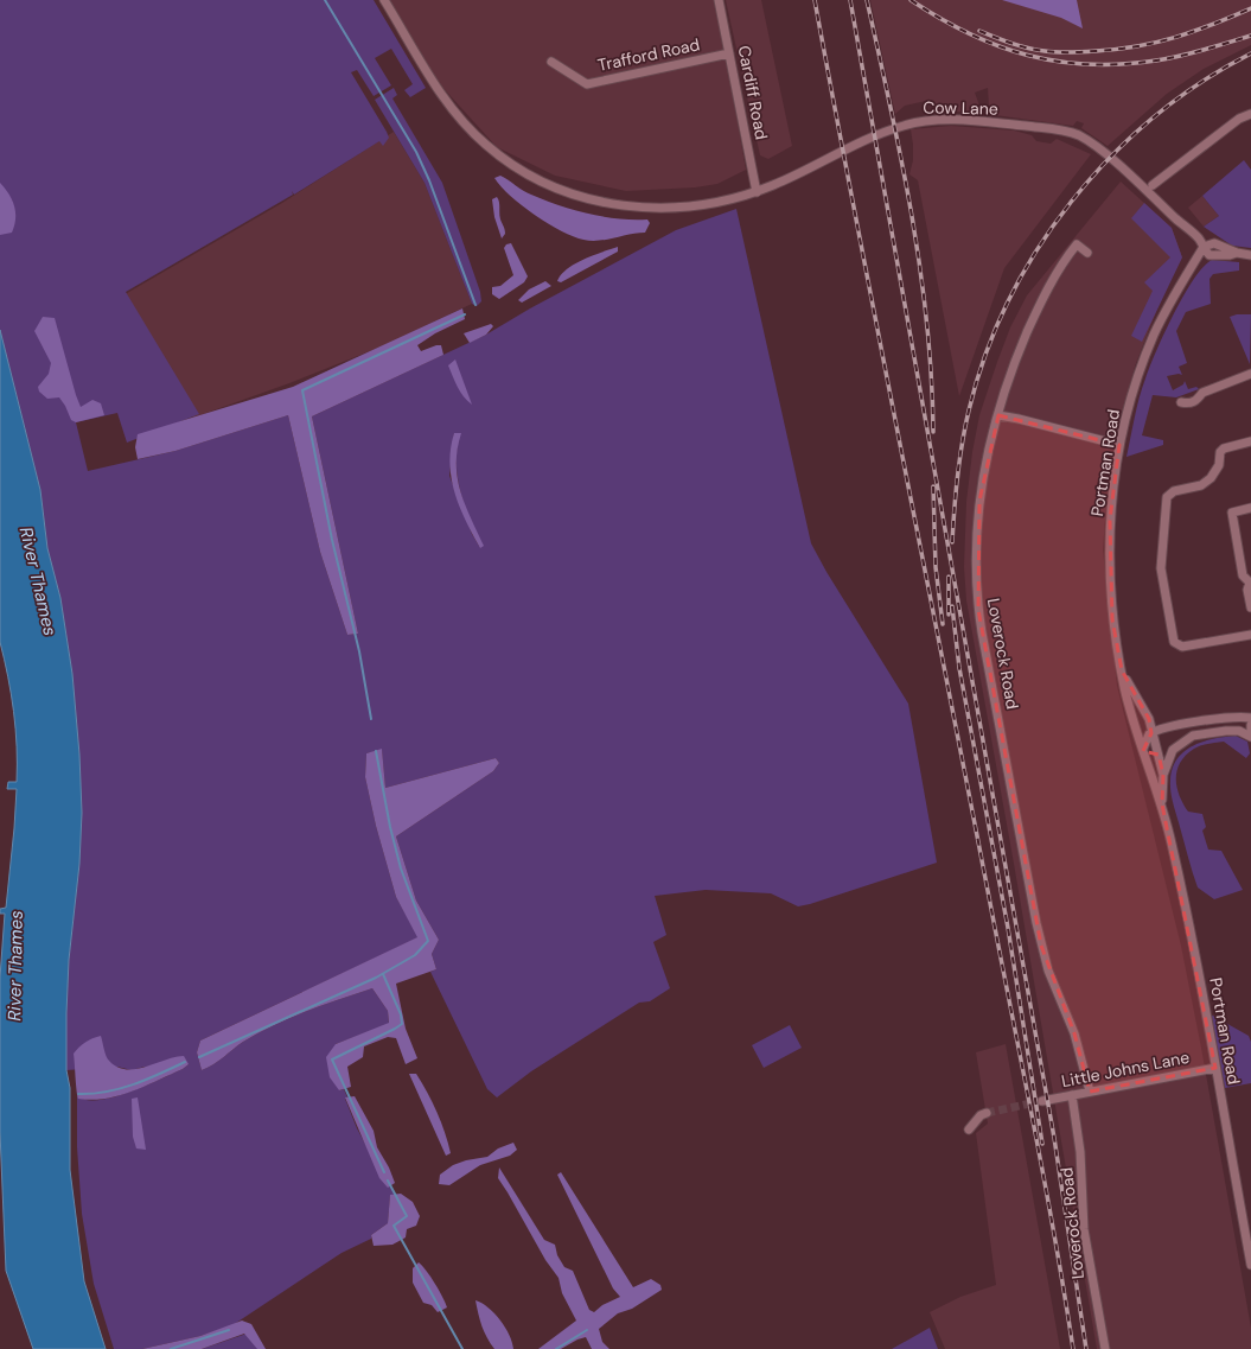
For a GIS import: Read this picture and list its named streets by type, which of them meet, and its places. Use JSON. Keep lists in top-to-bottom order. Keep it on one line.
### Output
{"streets":{"street":["Trafford Road","Cardiff Road","Cow Lane","Portman Road","Loverock Road","Little Johns Lane"]},"crossings":[["Trafford Road","Cardiff Road"],["Cardiff Road","Cow Lane"],["Cow Lane","Portman Road"],["Portman Road","Little Johns Lane"],["Loverock Road","Little Johns Lane"]],"water":["River Thames"]}
